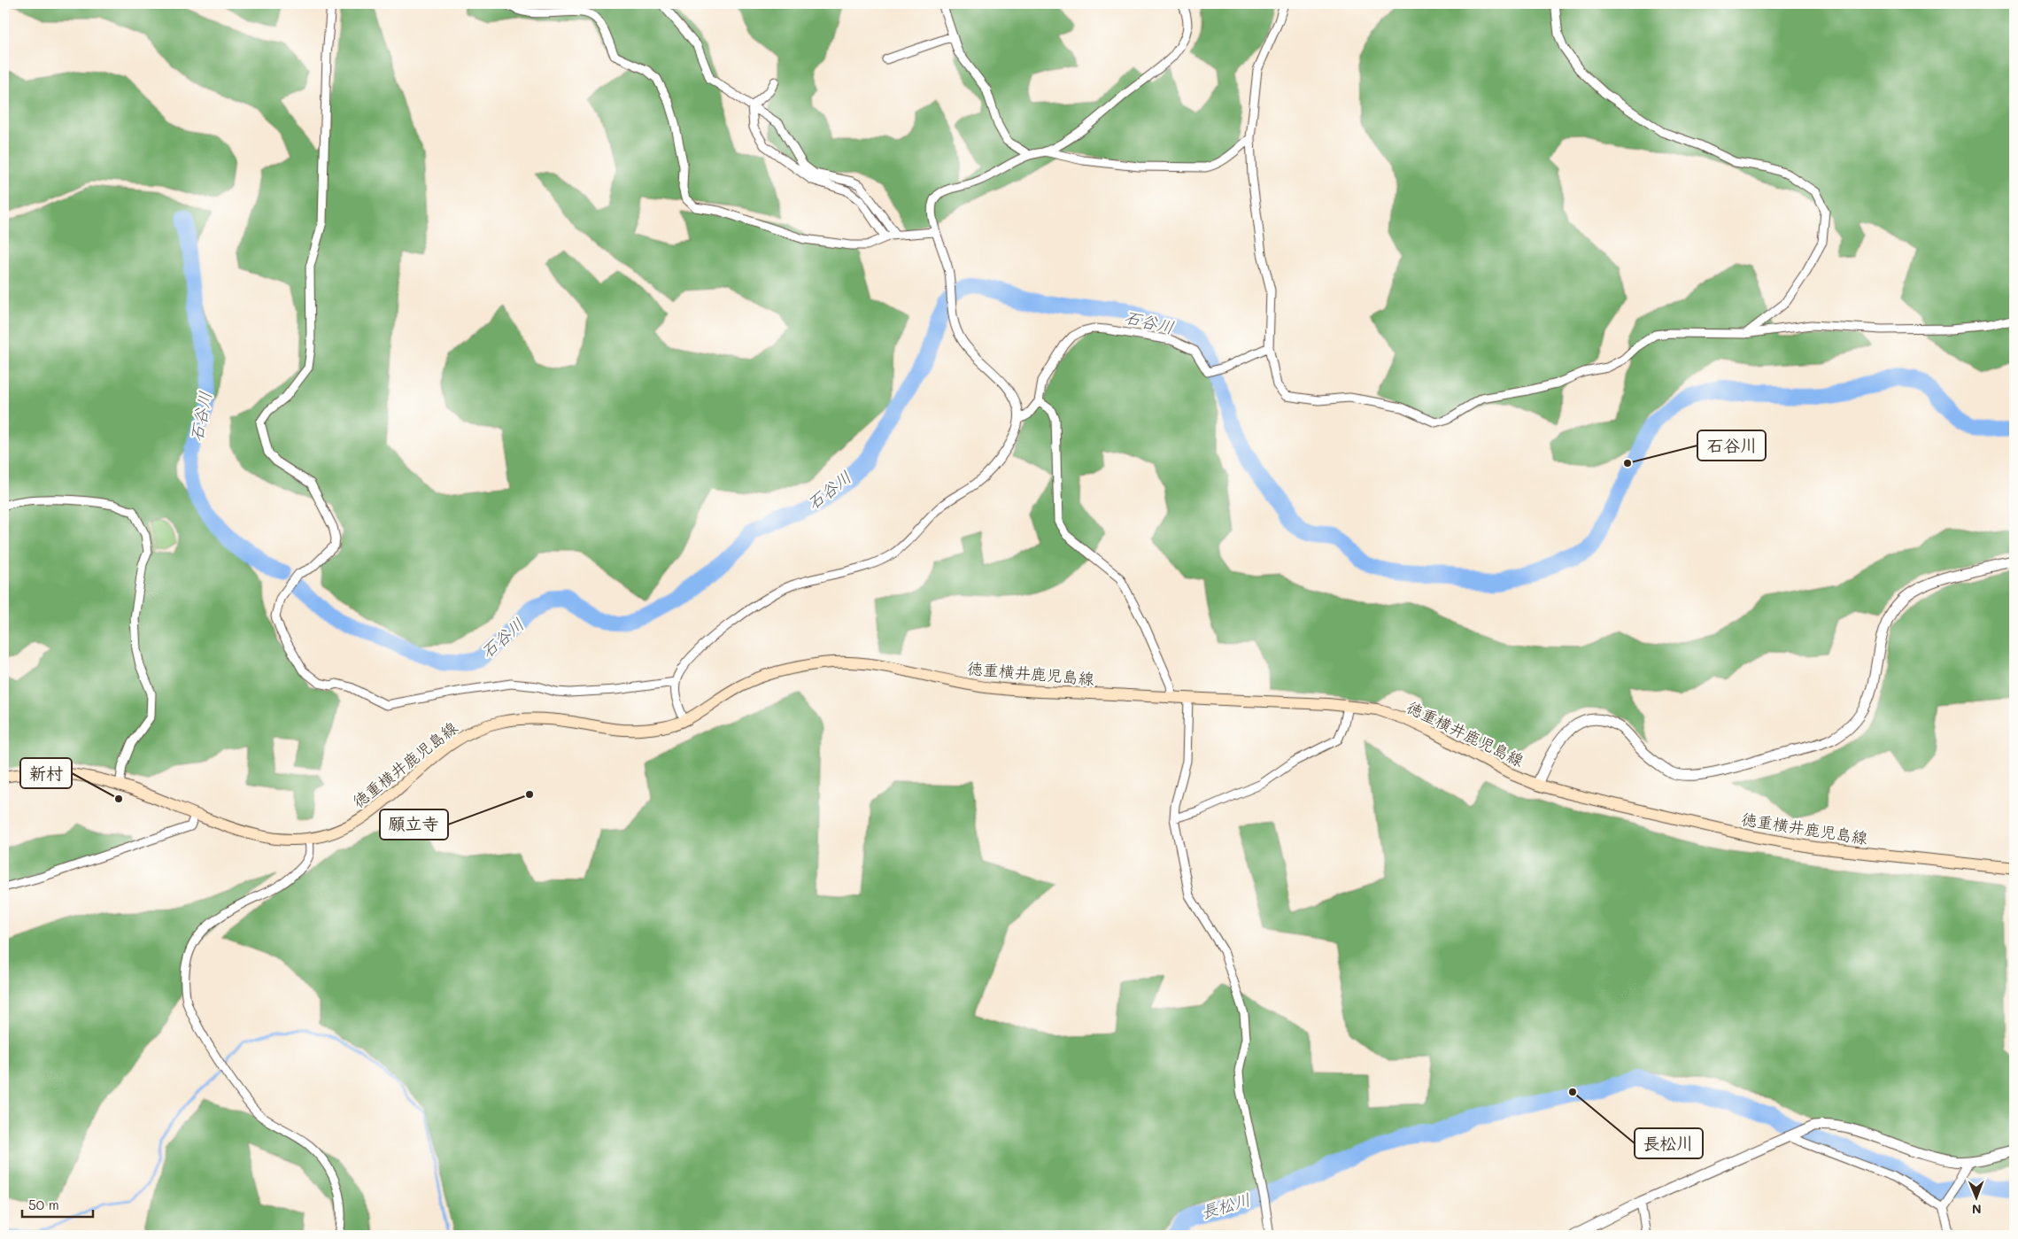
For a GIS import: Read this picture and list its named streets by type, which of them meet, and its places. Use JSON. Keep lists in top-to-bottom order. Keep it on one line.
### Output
{"streets":{"main road":["徳重横井鹿児島線"]},"water":["石谷川","長松川"],"places":["石谷川","願立寺","新村","長松川"],"scale_bar":"50 m","north":"bottom"}
